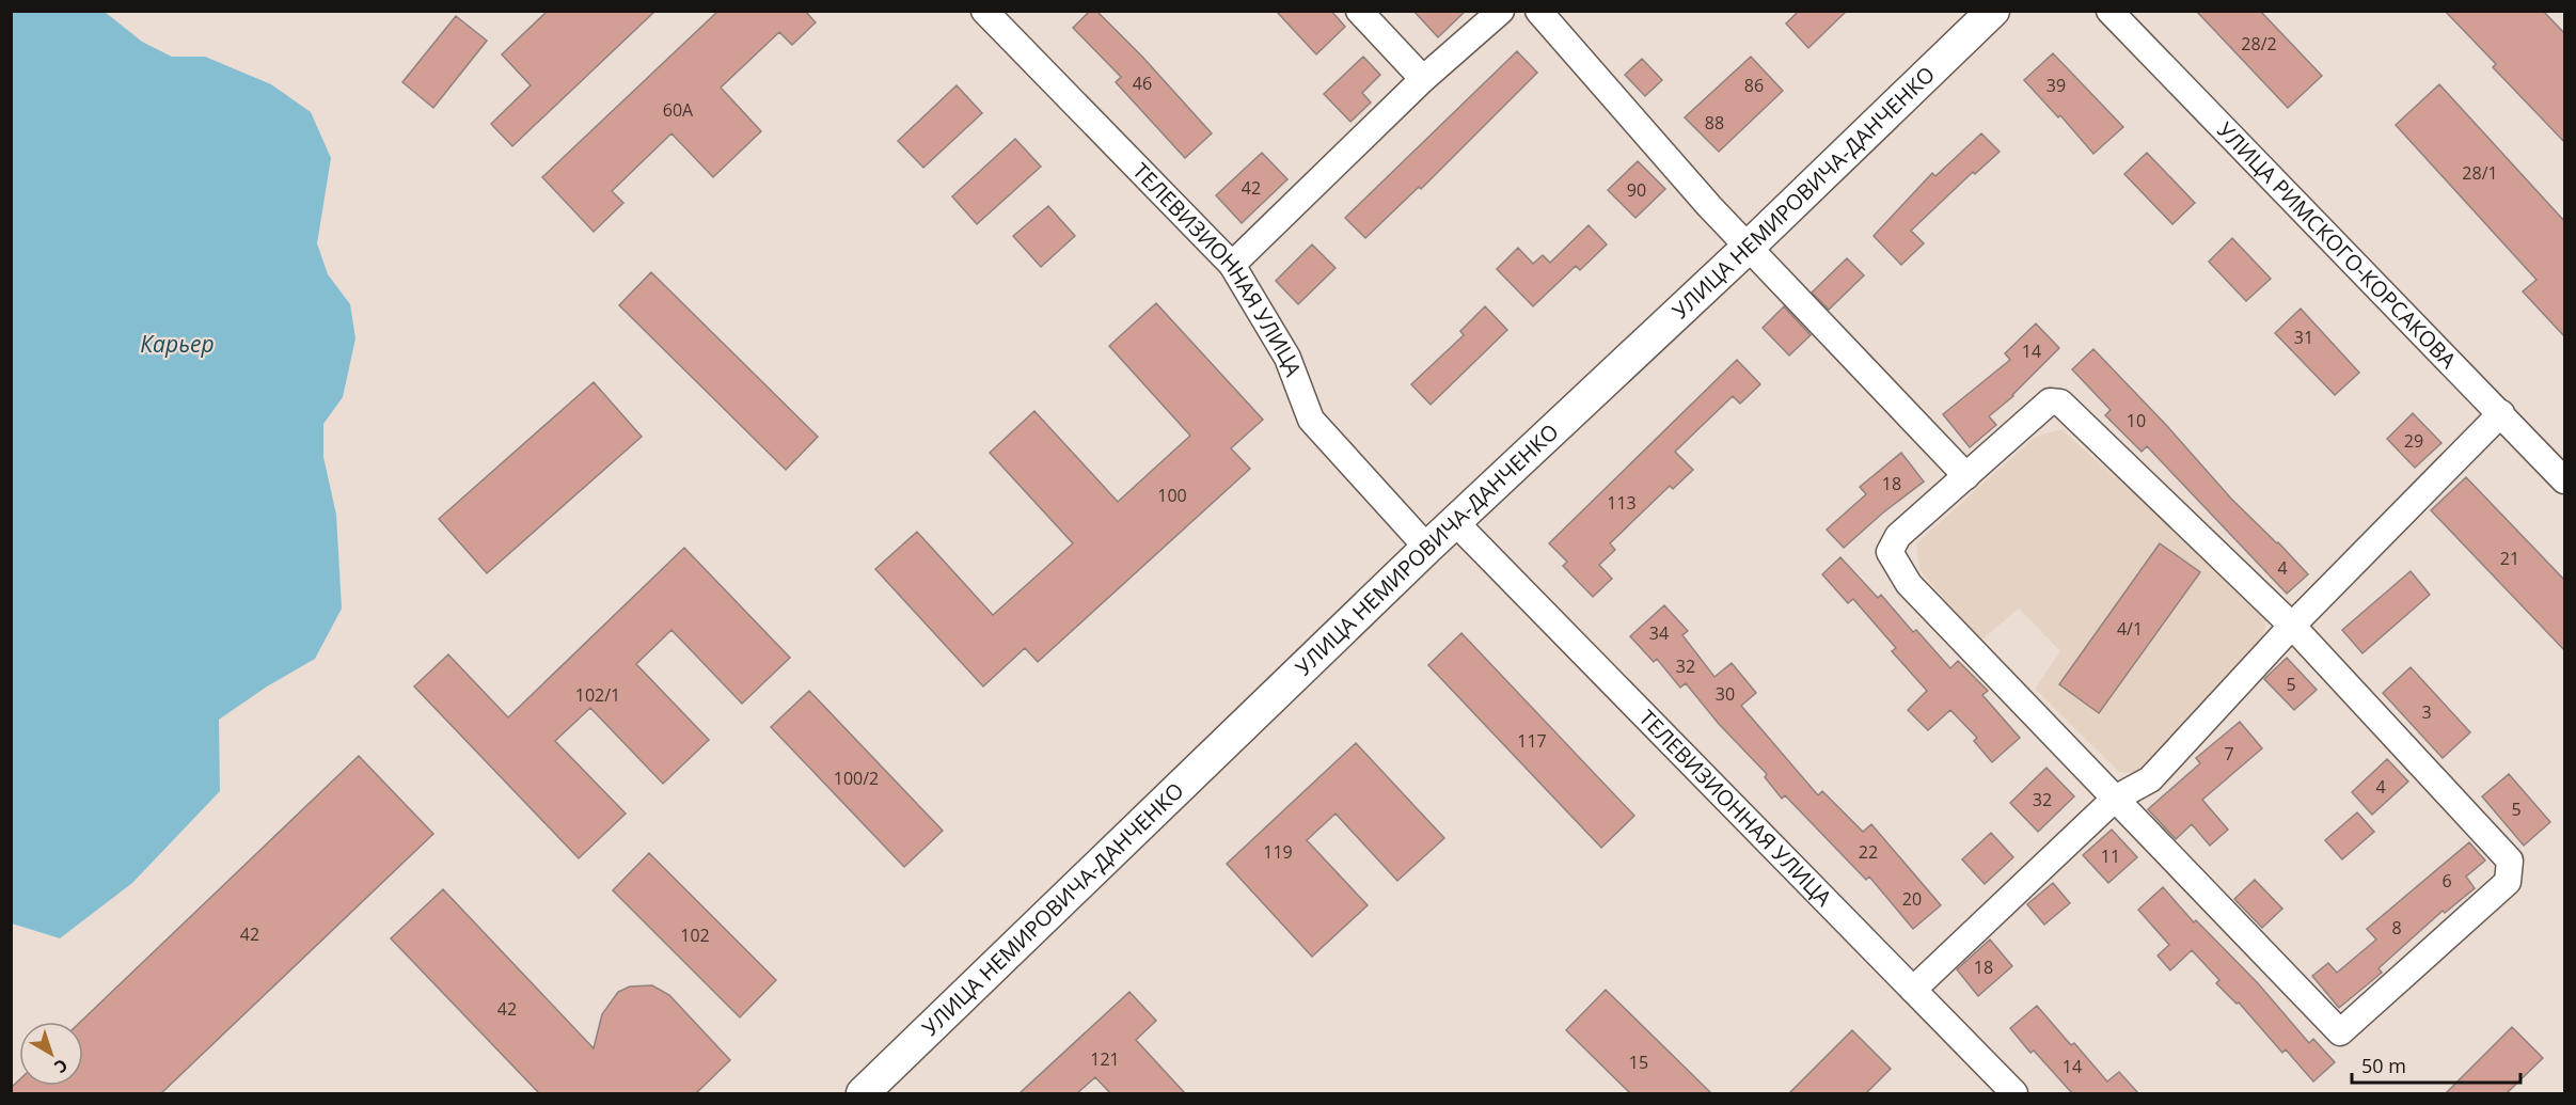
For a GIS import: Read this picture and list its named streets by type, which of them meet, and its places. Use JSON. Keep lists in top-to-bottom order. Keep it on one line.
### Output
{"streets":{"main road":["УЛИЦА НЕМИРОВИЧА-ДАНЧЕНКО"],"street":["УЛИЦА РИМСКОГО-КОРСАКОВА","ТЕЛЕВИЗИОННАЯ УЛИЦА"]},"crossings":[["УЛИЦА НЕМИРОВИЧА-ДАНЧЕНКО","ТЕЛЕВИЗИОННАЯ УЛИЦА"]],"water":["Карьер"],"house_numbers":["28/2","46","86","39","60А","88","28/1","42","90","31","14","10","29","18","100","113","21","4","4/1","34","32","5","30","102/1","3","117","7","100/2","4","32","5","119","22","11","6","20","8","42","102","18","42","121","15","14"],"scale_bar":"50 m","north":"bottom right"}
